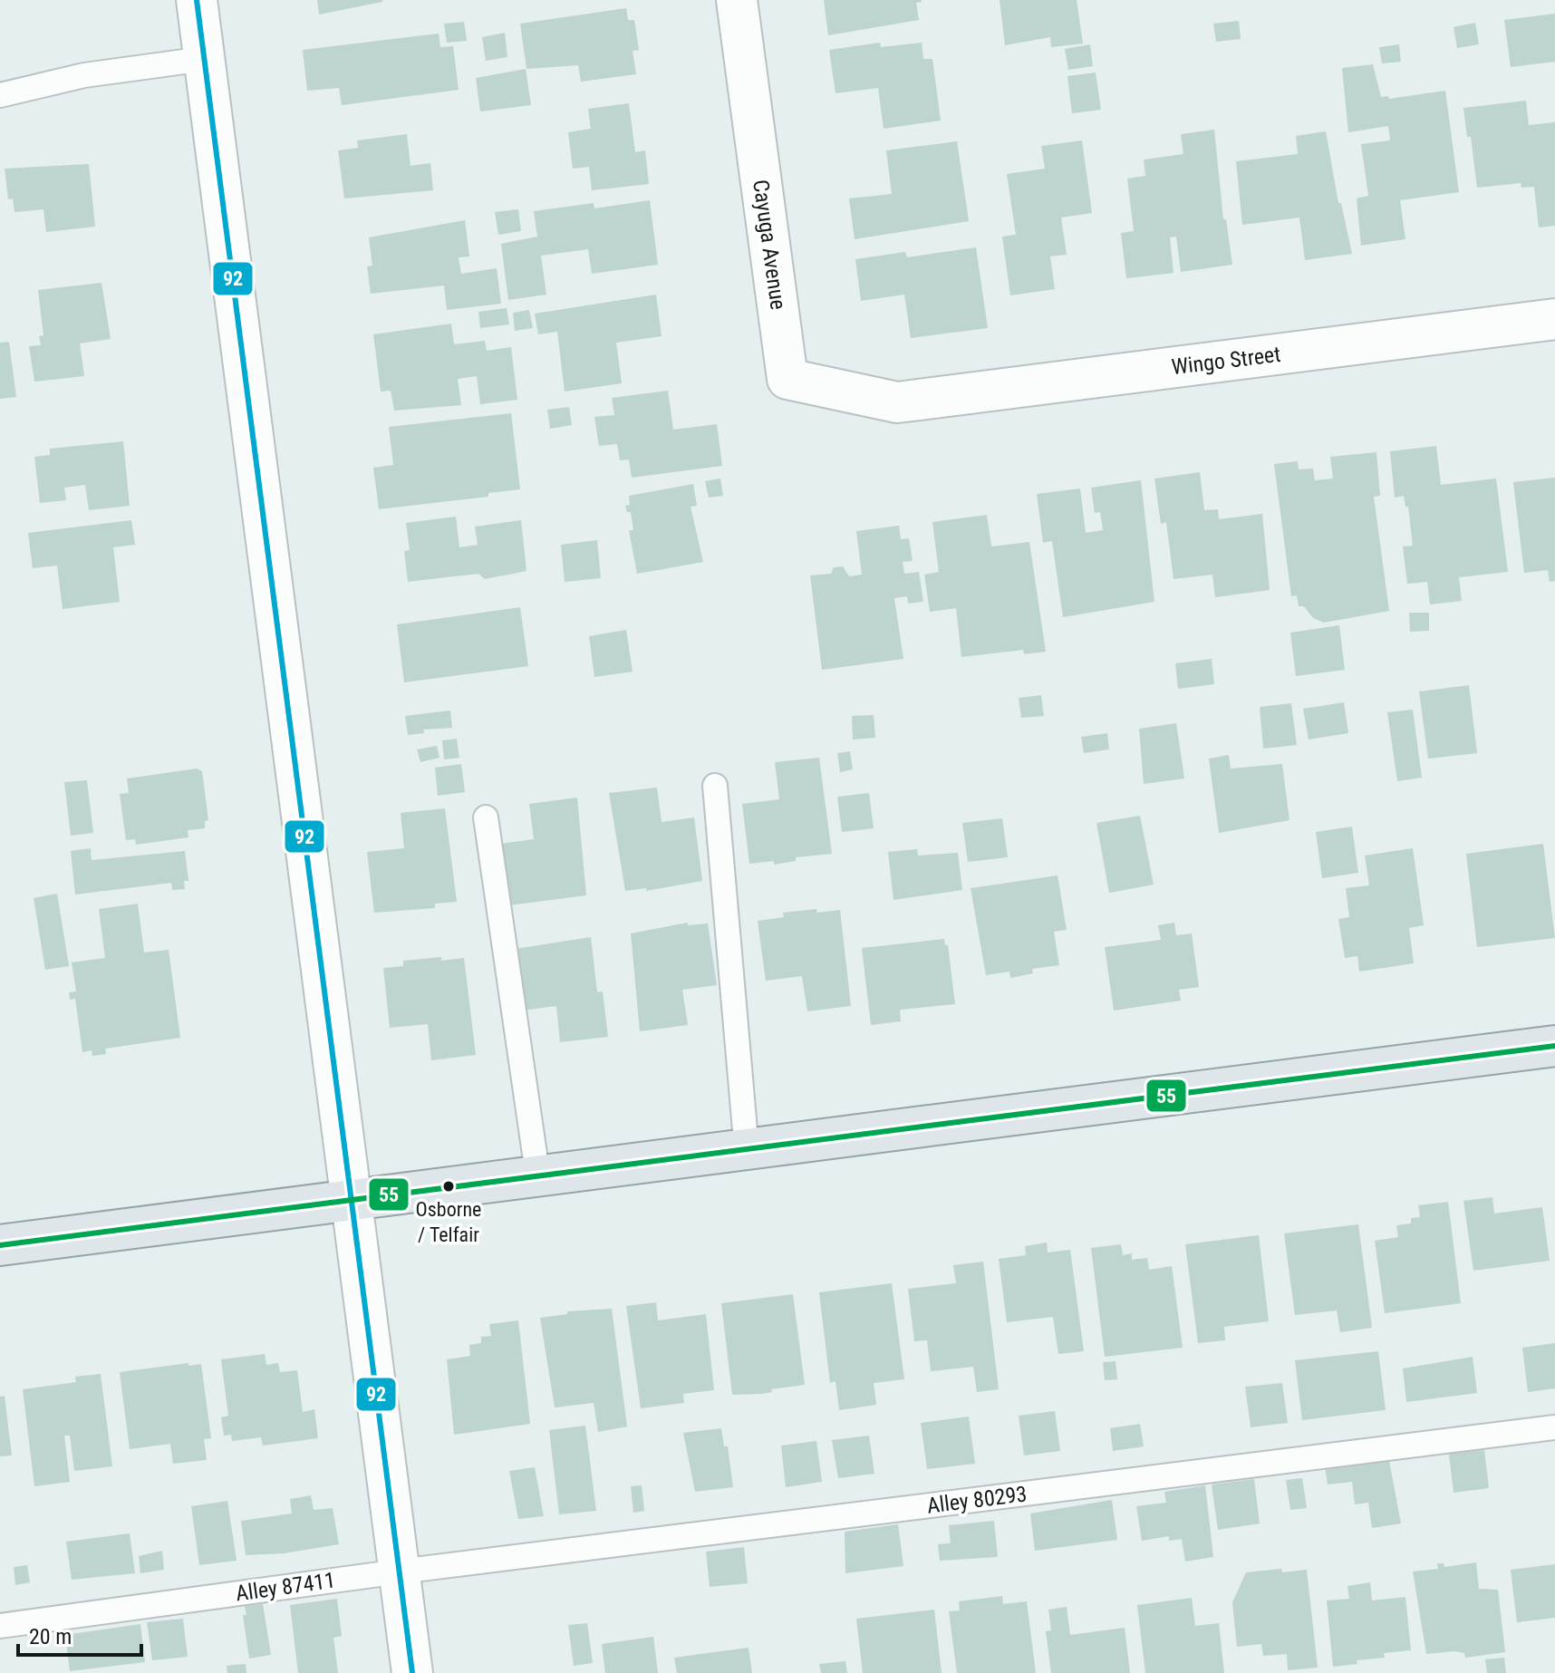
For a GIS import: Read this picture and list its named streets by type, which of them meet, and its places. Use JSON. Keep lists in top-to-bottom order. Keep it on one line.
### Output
{"streets":{"street":["Cayuga Avenue","Wingo Street"],"lane":["Alley 80293","Alley 87411"]},"crossings":[["Cayuga Avenue","Wingo Street"],["Alley 80293","Alley 87411"]],"places":["Osborne / Telfair"],"lines":["transit line 92","transit line 55"],"scale_bar":"20 m"}
